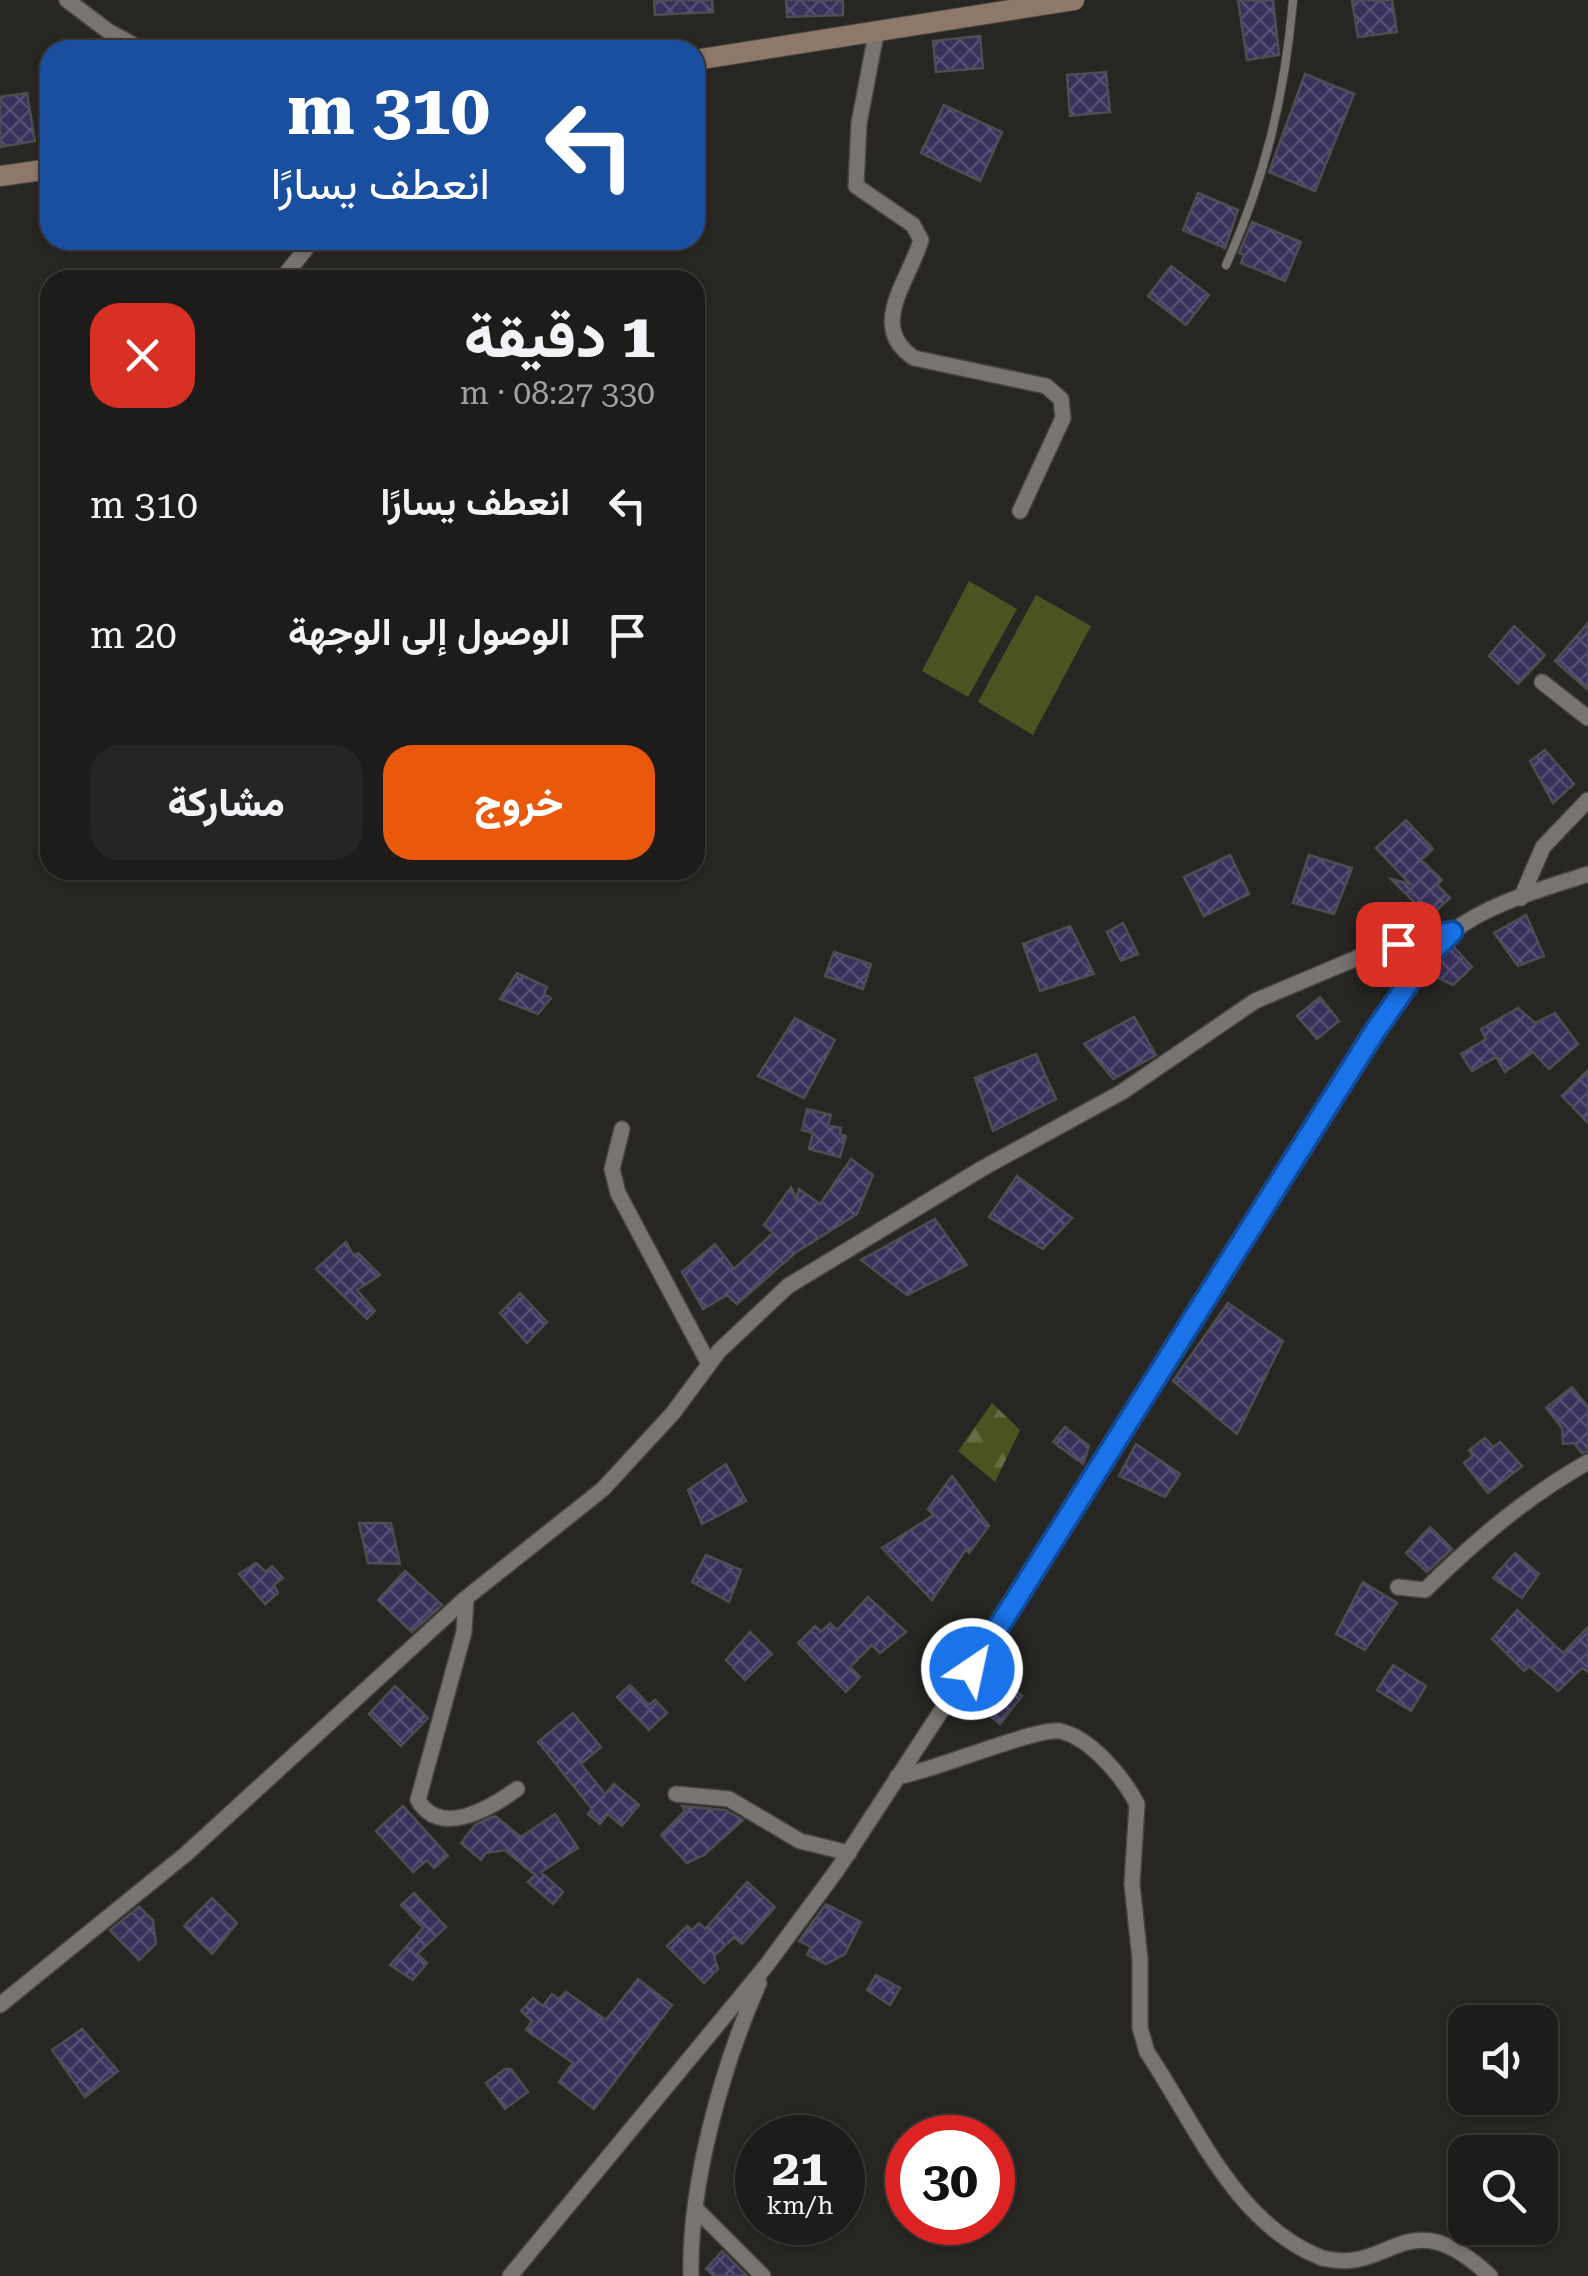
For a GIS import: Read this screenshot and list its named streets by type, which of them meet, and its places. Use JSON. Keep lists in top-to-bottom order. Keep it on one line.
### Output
{"page":{"turn":["310 m","انعطف يسارًا"],"heading":["1 دقيقة","330 m · 08:27"],"list":[{"name":"انعطف يسارًا","value":"310 m"},{"name":"الوصول إلى الوجهة","value":"20 m"}],"buttons":["خروج","مشاركة"],"speed":"21 km/h","limit":"30"}}
